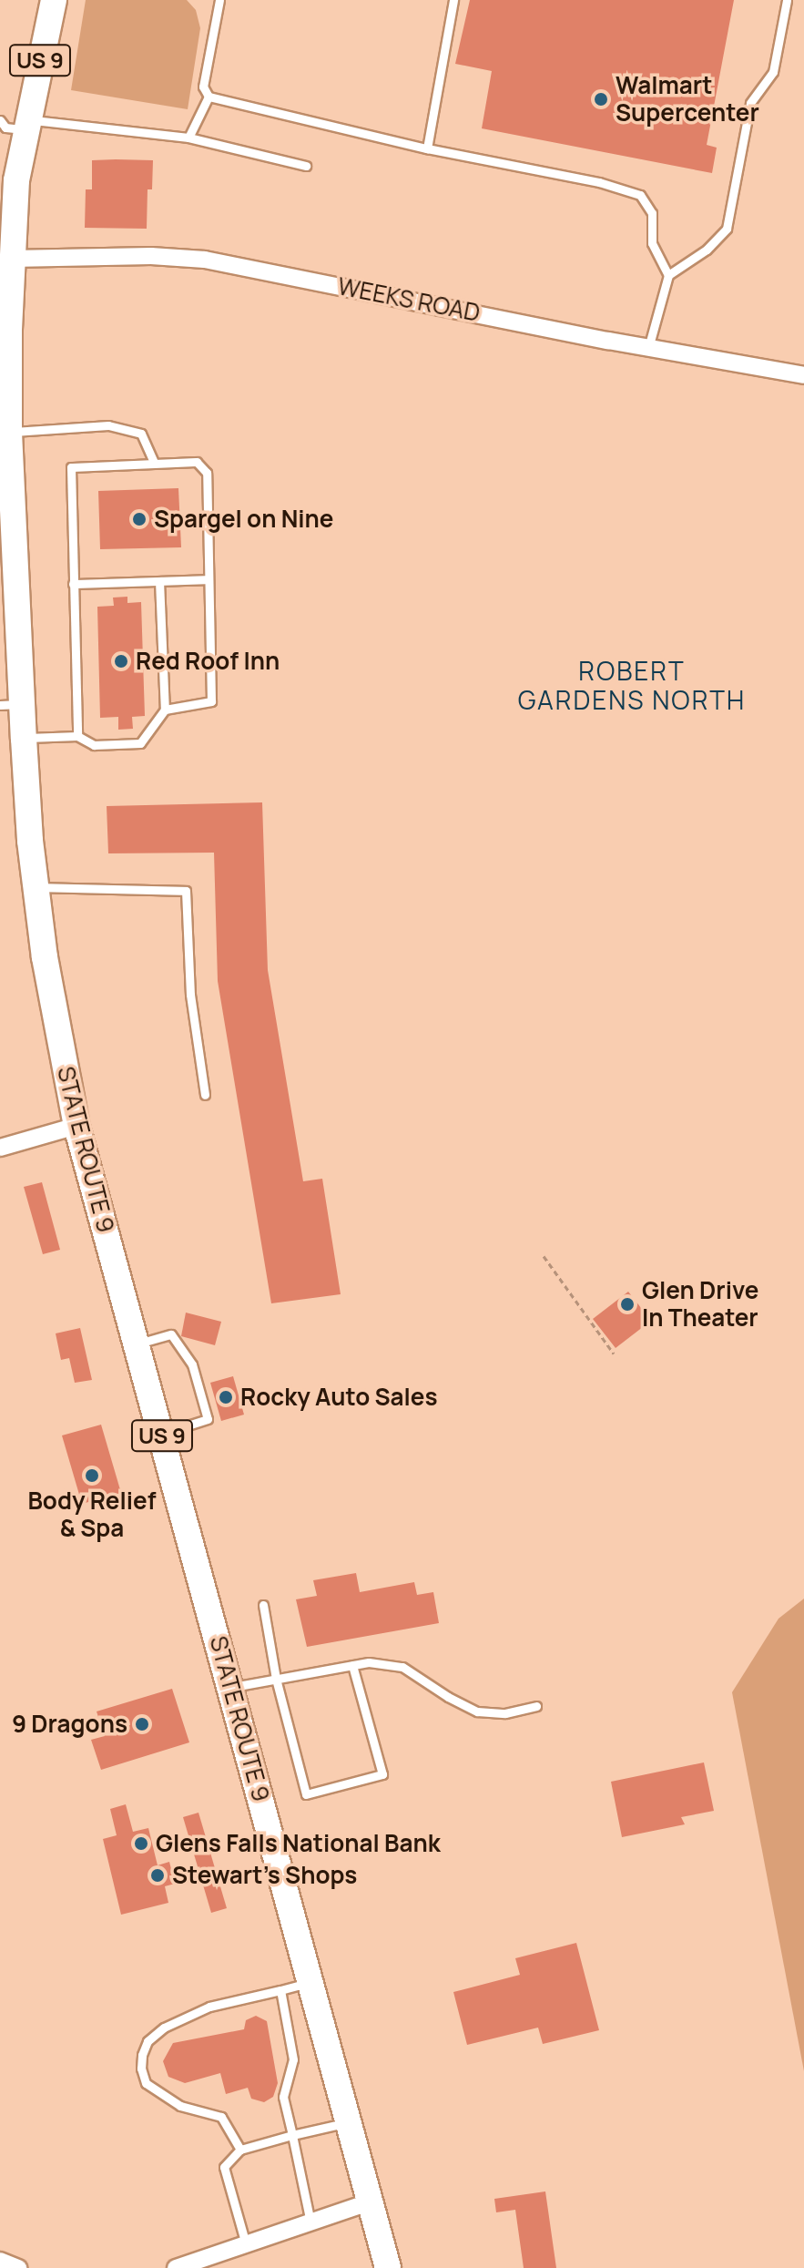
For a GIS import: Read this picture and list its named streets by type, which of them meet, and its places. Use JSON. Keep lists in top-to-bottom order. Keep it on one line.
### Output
{"streets":{"main road":["US 9","STATE ROUTE 9"],"street":["WEEKS ROAD"]},"crossings":[["WEEKS ROAD","STATE ROUTE 9"]],"districts":["ROBERT GARDENS NORTH"],"places":["Walmart Supercenter","Spargel on Nine","Red Roof Inn","Glen Drive In Theater","Rocky Auto Sales","Body Relief & Spa","9 Dragons","Glens Falls National Bank","Stewart's Shops"]}
